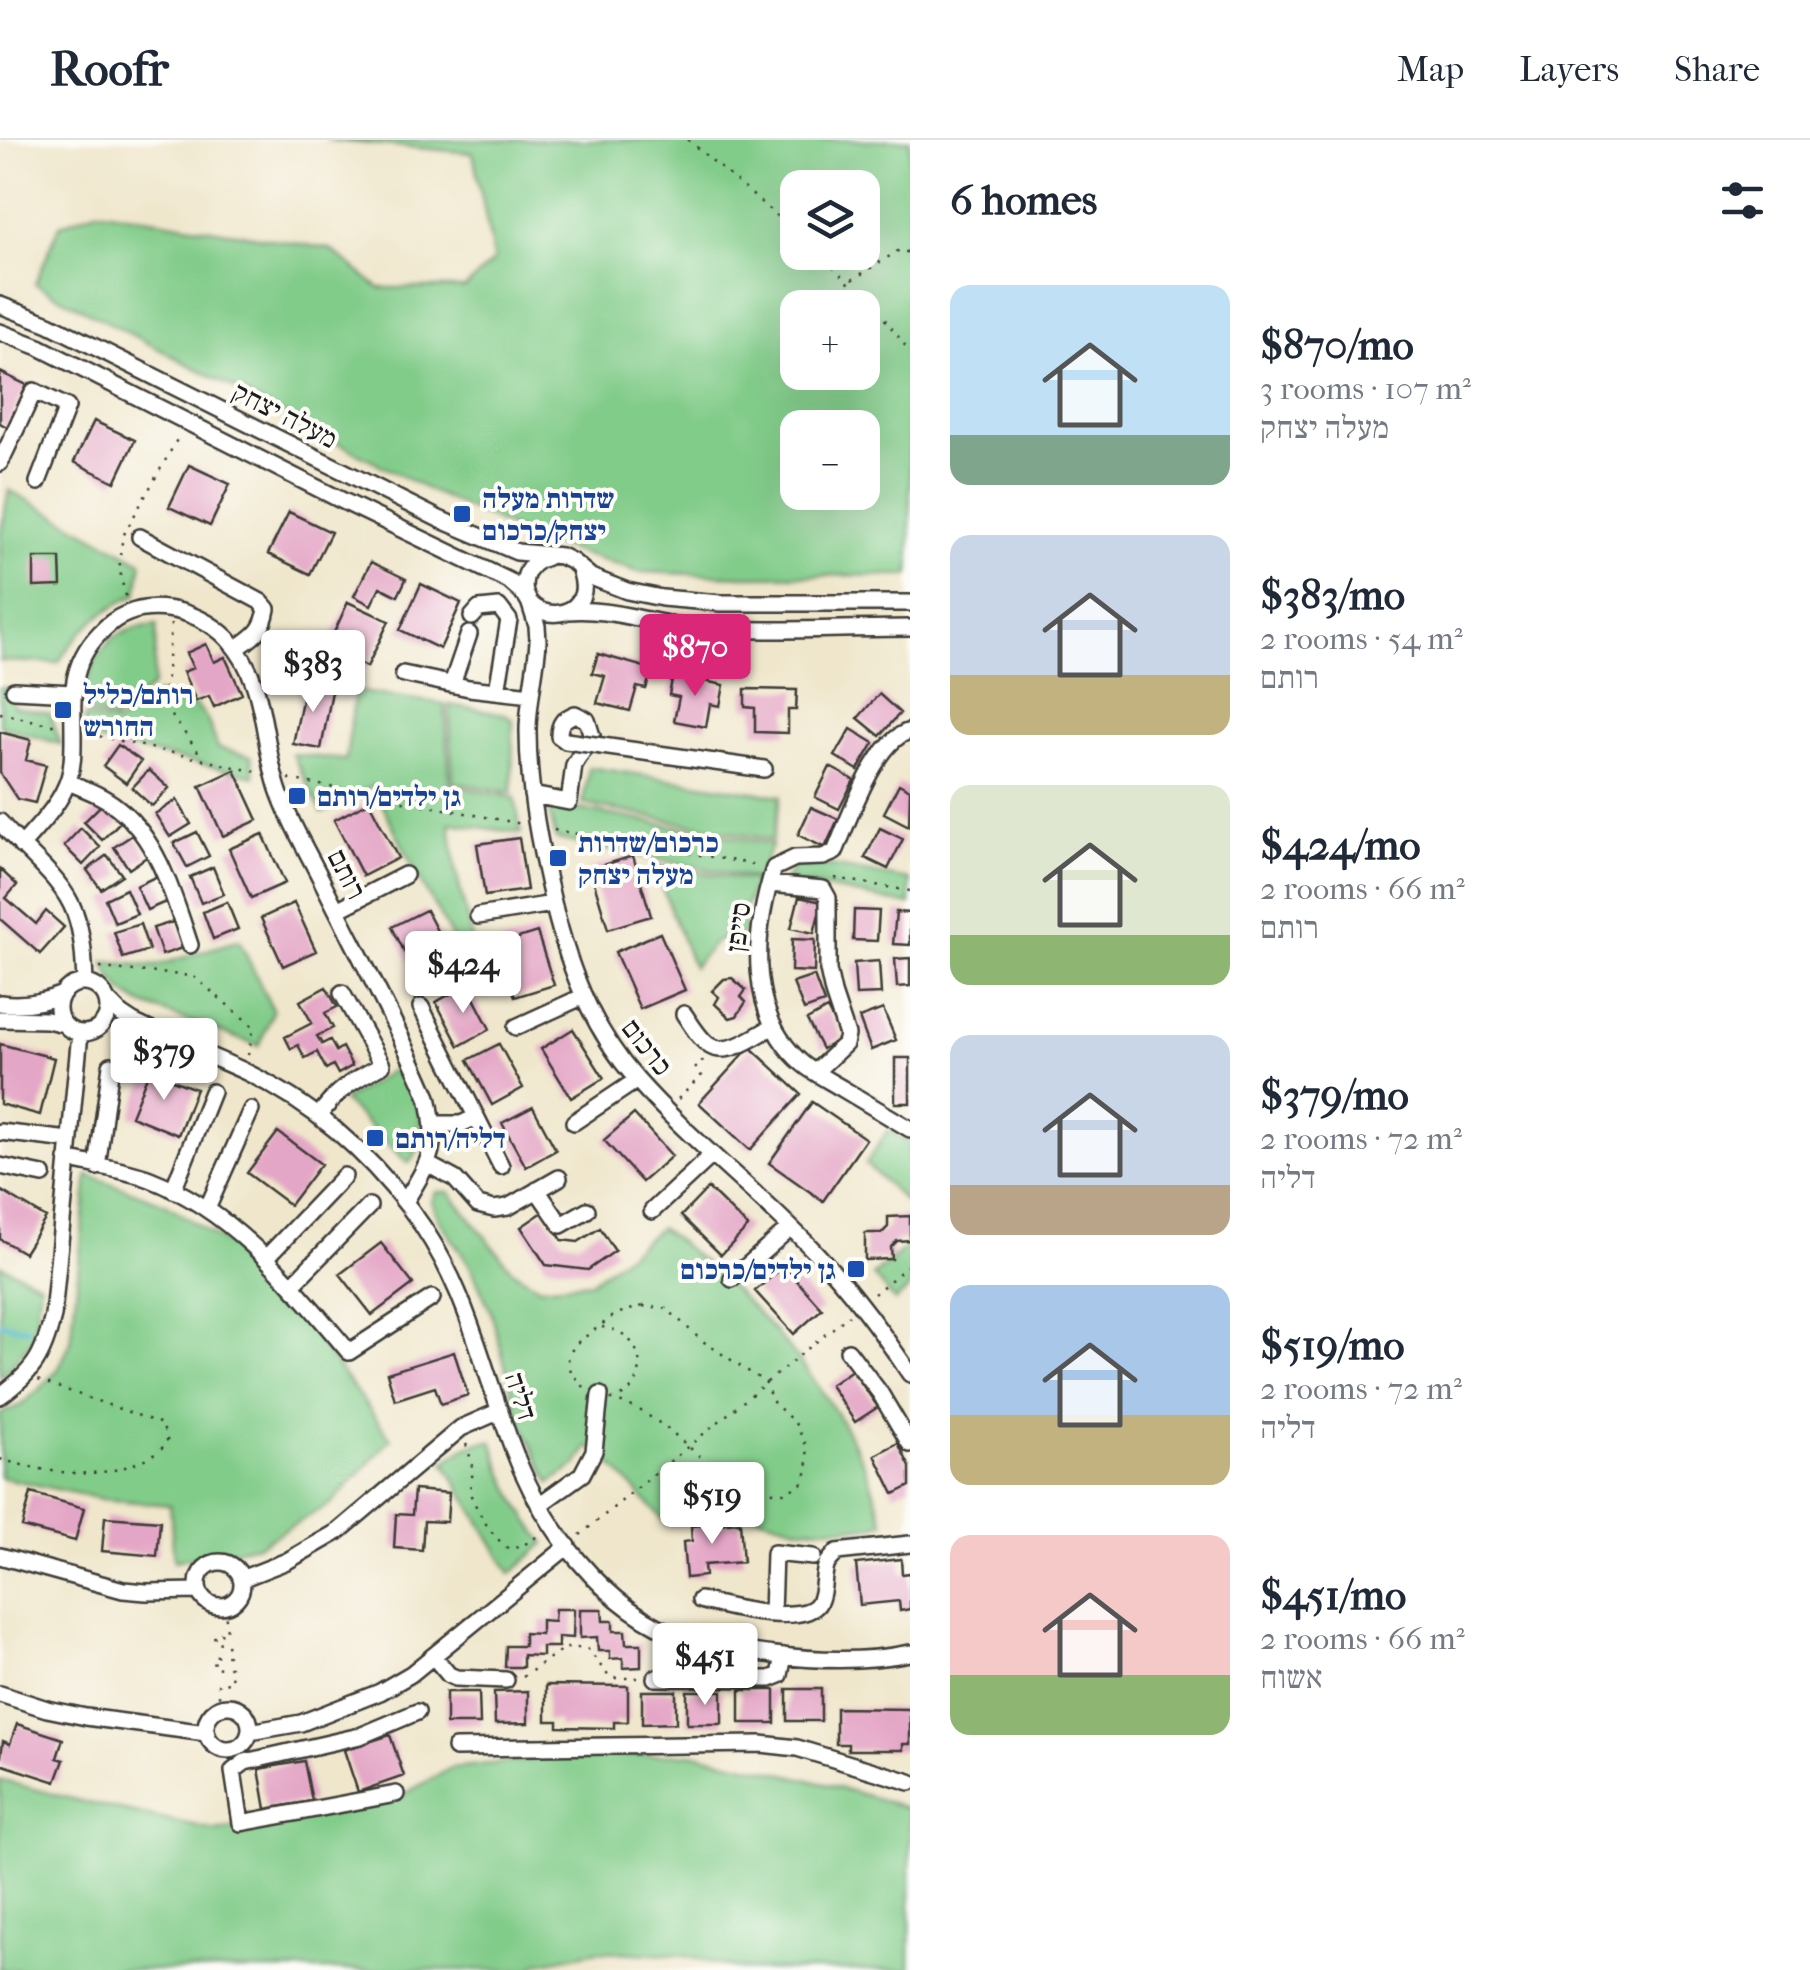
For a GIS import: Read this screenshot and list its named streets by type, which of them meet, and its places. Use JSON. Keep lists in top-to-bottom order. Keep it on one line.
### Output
{"streets":{"street":["מעלה יצחק","רותם","סייפן","כרכום","דליה"]},"crossings":[["מעלה יצחק","כרכום"],["רותם","דליה"]],"places":{"transit":["שדרות מעלה יצחק/כרכום","רותם/כליל החורש","גן ילדים/רותם","כרכום/שדרות מעלה יצחק","דליה/רותם","גן ילדים/כרכום"]},"page":{"header":"Roofr","nav":["Map","Layers","Share"],"heading":"6 homes","map_buttons":["+","−"],"list":[{"name":"$870/mo","note":"3 rooms · 107 m² · מעלה יצחק"},{"name":"$383/mo","note":"2 rooms · 54 m² · רותם"},{"name":"$424/mo","note":"2 rooms · 66 m² · רותם"},{"name":"$379/mo","note":"2 rooms · 72 m² · דליה"},{"name":"$519/mo","note":"2 rooms · 72 m² · דליה"},{"name":"$451/mo","note":"2 rooms · 66 m² · אשוח"}],"price":["$870","$383","$424","$379","$519","$451"]}}
